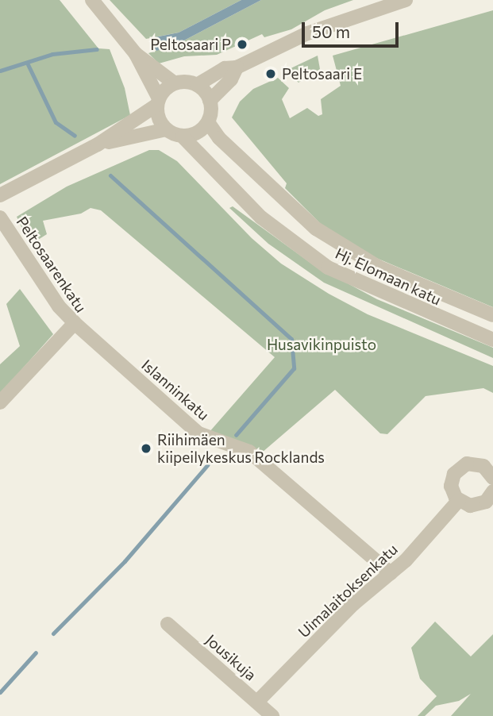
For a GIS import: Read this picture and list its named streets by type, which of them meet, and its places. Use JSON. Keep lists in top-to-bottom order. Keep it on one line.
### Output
{"streets":{"street":["Peltosaarenkatu","Hj. Elomaan katu","Islanninkatu","Uimalaitoksenkatu","Jousikuja"]},"crossings":[["Peltosaarenkatu","Islanninkatu"],["Islanninkatu","Uimalaitoksenkatu"],["Uimalaitoksenkatu","Jousikuja"]],"parks":["Husavikinpuisto"],"places":["Peltosaari P","Peltosaari E","Riihimäen kiipeilykeskus Rocklands"],"scale_bar":"50 m"}
